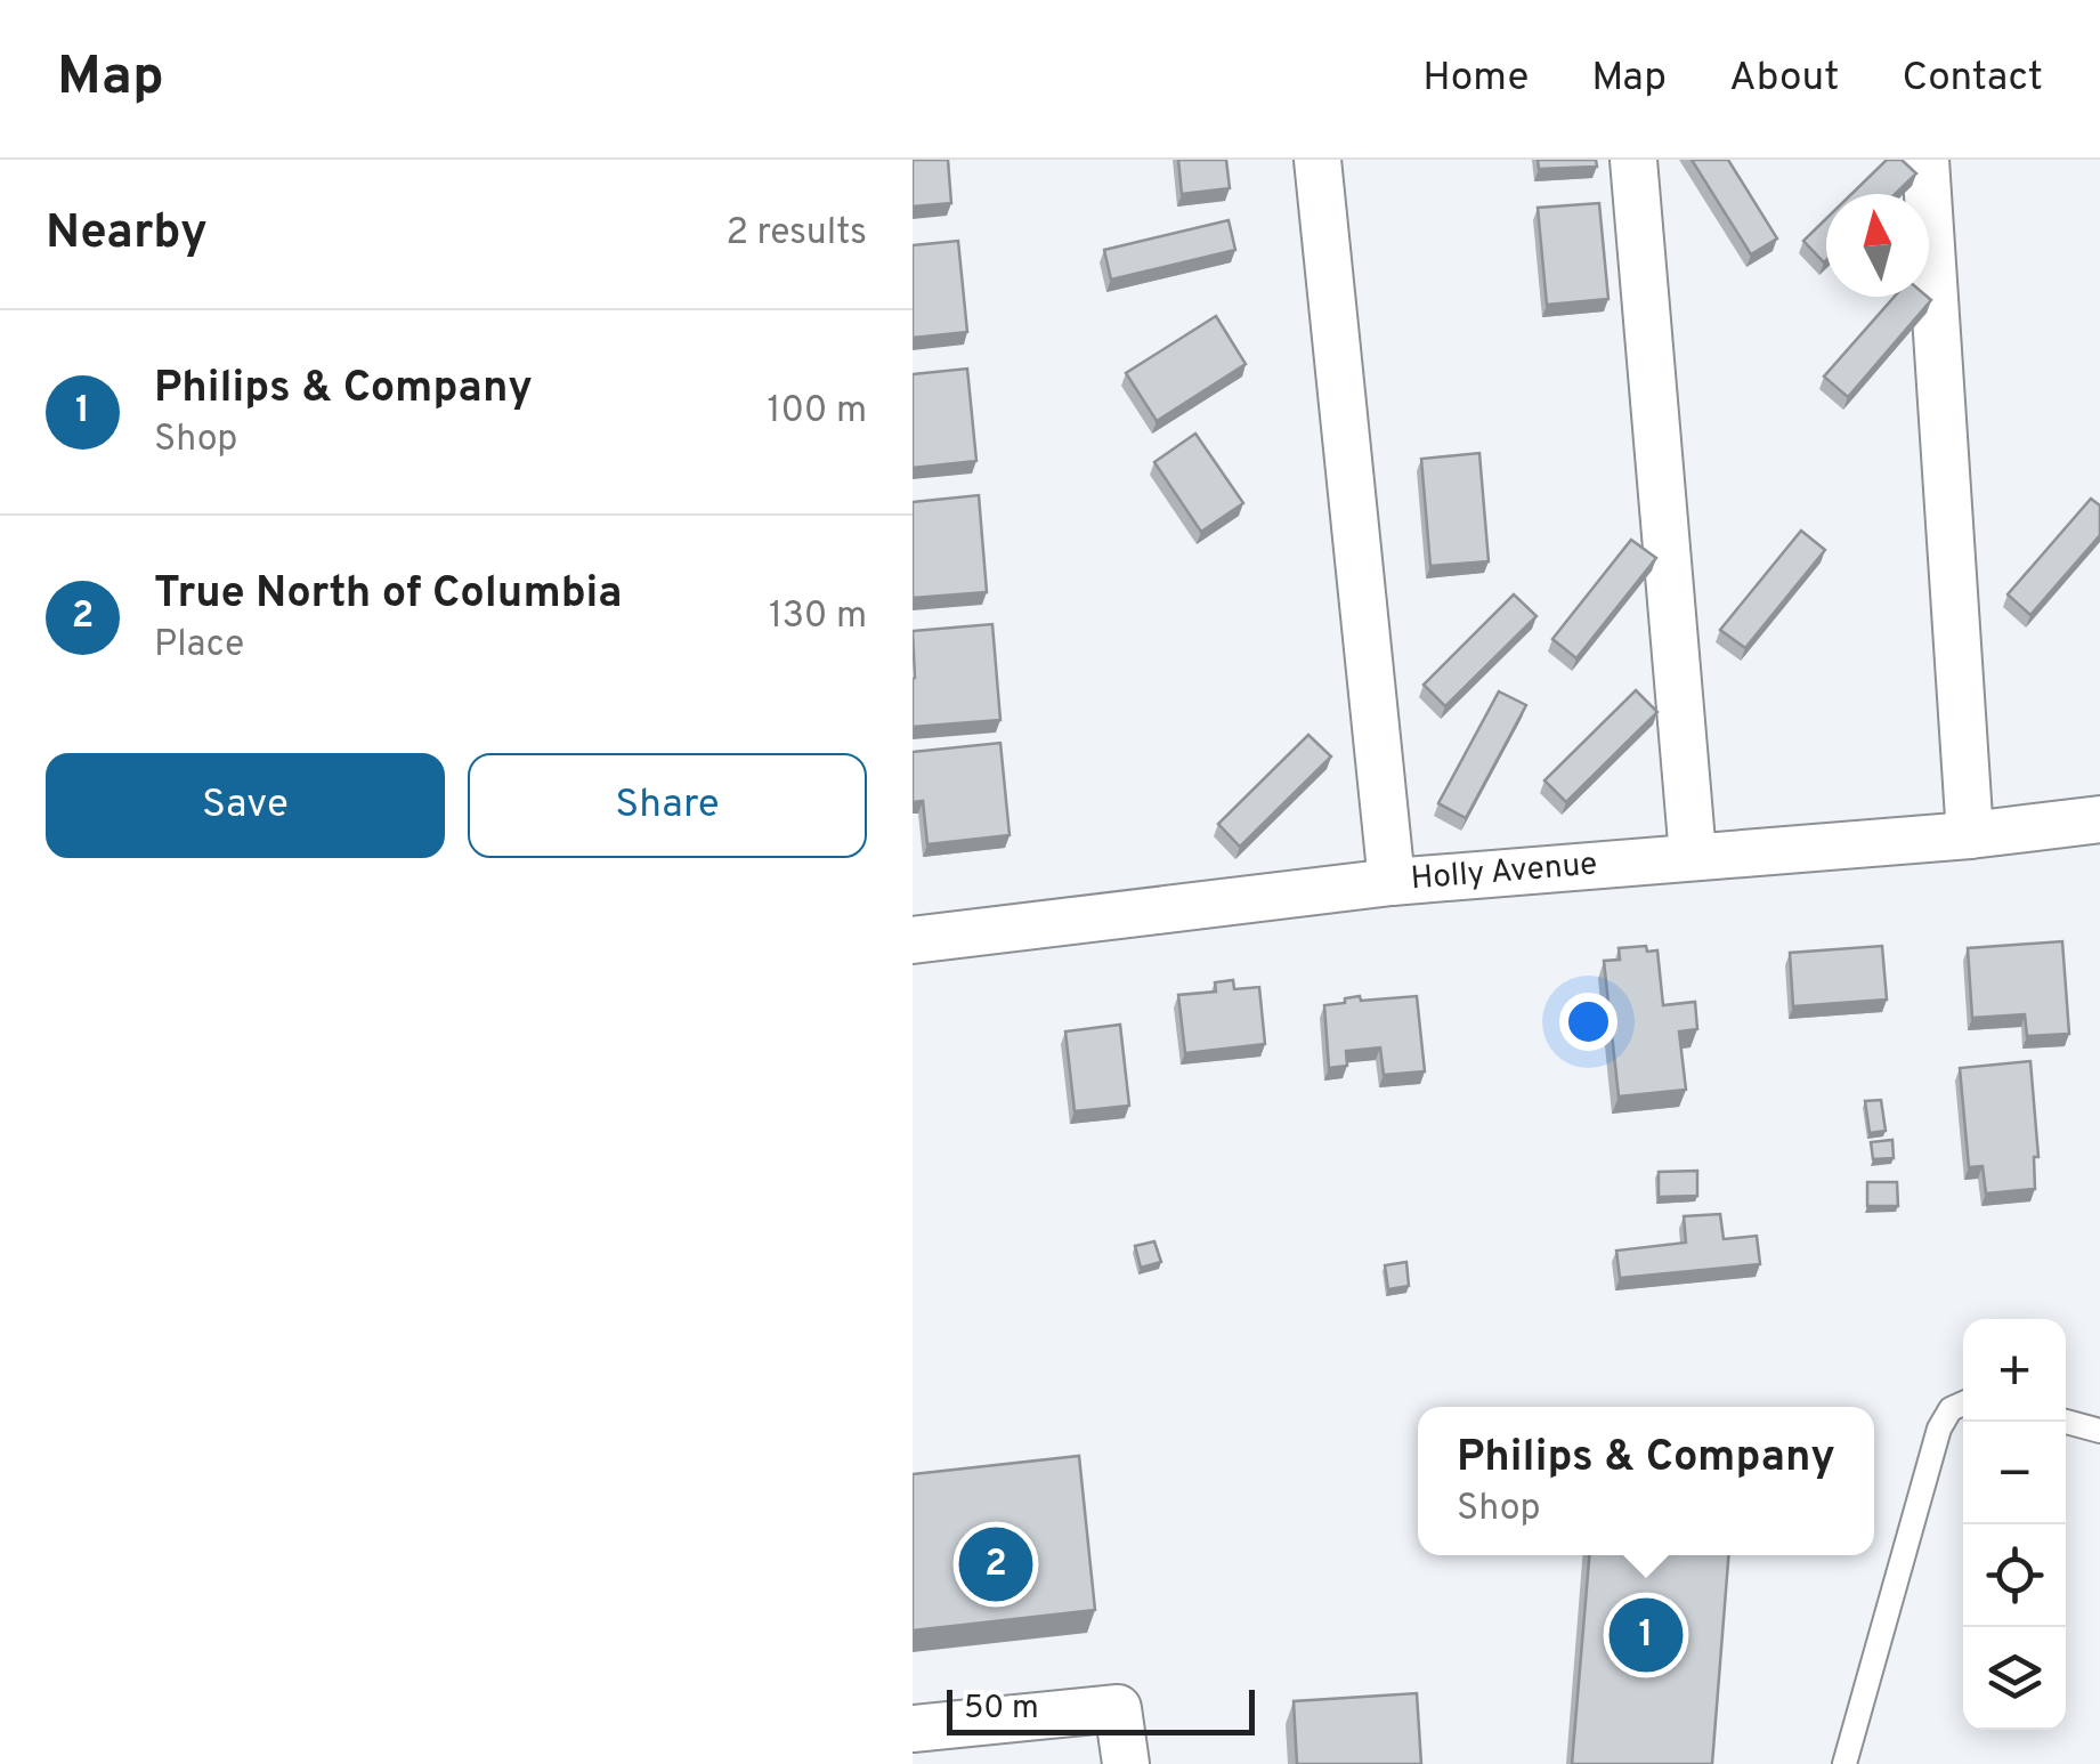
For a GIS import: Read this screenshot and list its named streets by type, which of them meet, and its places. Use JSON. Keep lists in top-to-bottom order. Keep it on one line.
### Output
{"streets":{"street":["Holly Avenue"]},"scale_bar":"50 m","north":"top","page":{"header":"Map","nav":["Home","Map","About","Contact"],"heading":["Nearby","2 results"],"list":[{"mark":"1","name":"Philips & Company","note":"Shop","value":"100 m"},{"mark":"2","name":"True North of Columbia","note":"Place","value":"130 m"}],"buttons":["Save","Share"],"map_buttons":["+","−"],"popup":["Philips & Company","Shop"],"pins":["2","1"],"scale":"50 m"}}
